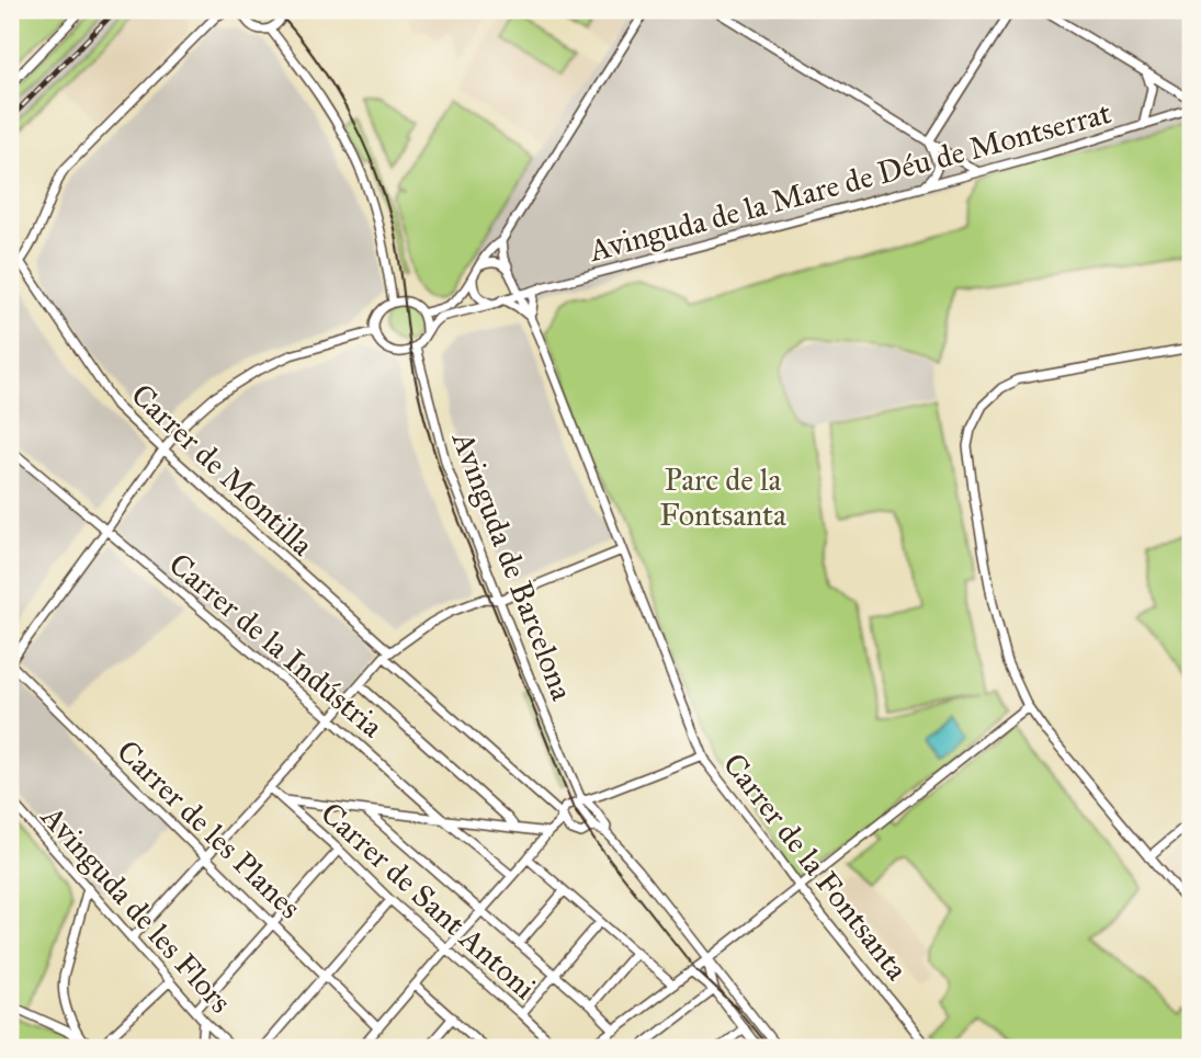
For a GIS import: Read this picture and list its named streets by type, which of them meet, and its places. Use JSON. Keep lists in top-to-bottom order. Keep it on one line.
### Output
{"streets":{"street":["Avinguda de la Mare de Déu de Montserrat","Carrer de Montilla","Avinguda de Barcelona","Carrer de la Indústria","Carrer de les Planes","Carrer de la Fontsanta","Carrer de Sant Antoni","Avinguda de les Flors"]},"crossings":[["Avinguda de la Mare de Déu de Montserrat","Carrer de la Fontsanta"],["Carrer de Montilla","Avinguda de Barcelona"]],"parks":["Parc de la Fontsanta"]}
